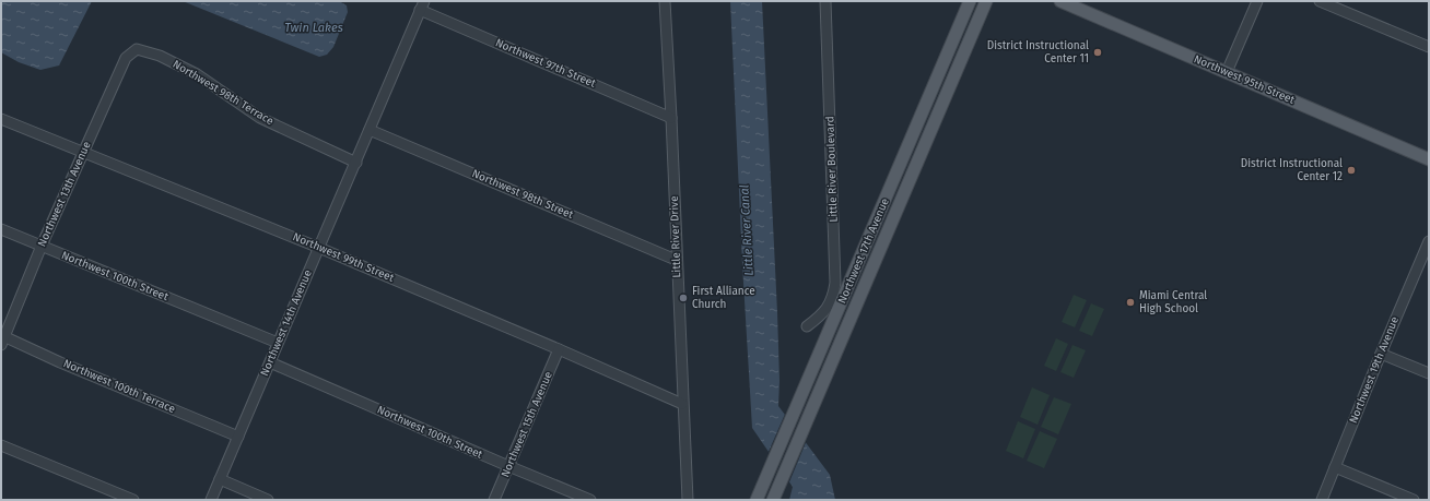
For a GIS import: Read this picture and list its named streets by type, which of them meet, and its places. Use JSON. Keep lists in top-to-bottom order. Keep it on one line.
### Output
{"streets":{"main road":["Northwest 95th Street","Northwest 17th Avenue"],"street":["Northwest 97th Street","Northwest 98th Terrace","Little River Boulevard","Northwest 13th Avenue","Northwest 98th Street","Little River Drive","Northwest 99th Street","Northwest 100th Street","Northwest 14th Avenue","Northwest 19th Avenue","Northwest 100th Terrace","Northwest 15th Avenue"]},"crossings":[["Northwest 97th Street","Little River Drive"],["Northwest 97th Street","Northwest 14th Avenue"],["Northwest 98th Terrace","Northwest 13th Avenue"],["Northwest 98th Terrace","Northwest 14th Avenue"],["Northwest 13th Avenue","Northwest 99th Street"],["Northwest 13th Avenue","Northwest 100th Street"],["Northwest 13th Avenue","Northwest 100th Terrace"],["Northwest 98th Street","Little River Drive"],["Northwest 98th Street","Northwest 14th Avenue"],["Little River Drive","Northwest 99th Street"],["Northwest 99th Street","Northwest 14th Avenue"],["Northwest 99th Street","Northwest 15th Avenue"],["Northwest 100th Street","Northwest 14th Avenue"],["Northwest 100th Street","Northwest 15th Avenue"],["Northwest 14th Avenue","Northwest 100th Terrace"]],"water":["Twin Lakes","Little River Canal"],"places":["District Instructional Center 11","District Instructional Center 12","First Alliance Church","Miami Central High School"]}
